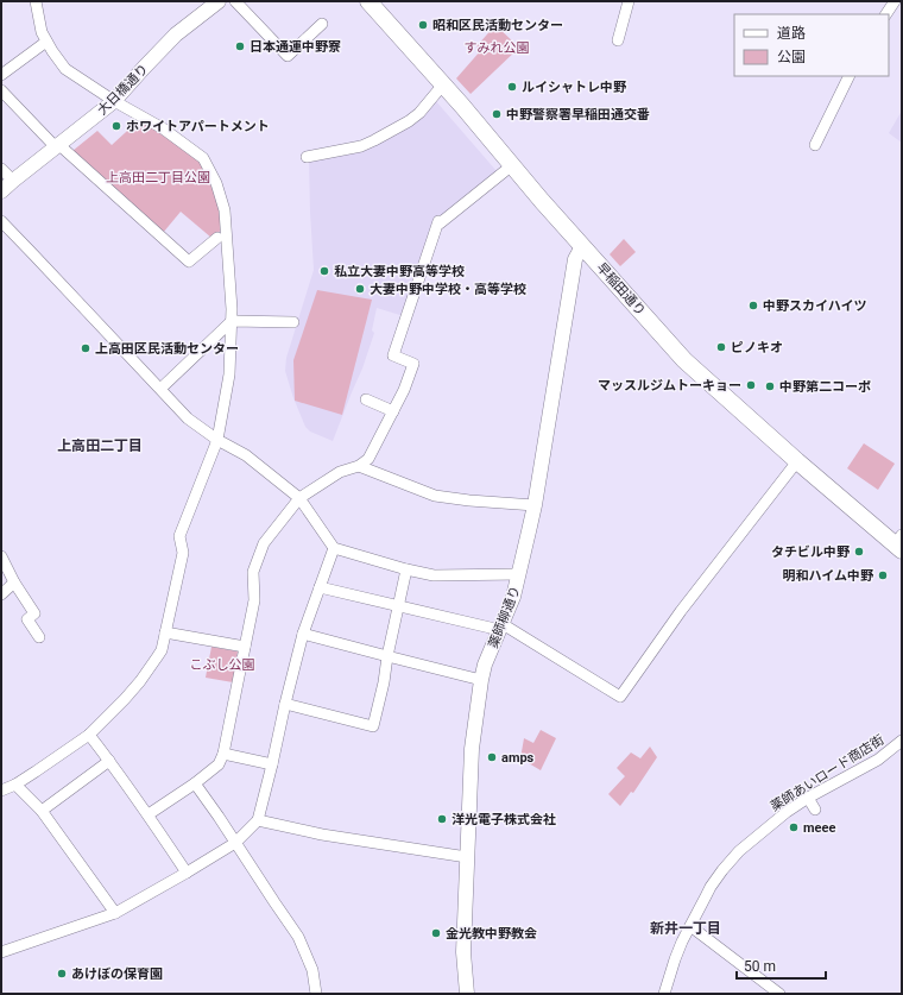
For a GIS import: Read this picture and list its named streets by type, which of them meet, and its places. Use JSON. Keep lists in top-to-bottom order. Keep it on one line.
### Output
{"streets":{"main road":["早稲田通り"],"street":["大日橋通り","薬師柳通り","薬師あいロード商店街"]},"crossings":[["早稲田通り","薬師柳通り"]],"districts":["上高田二丁目","新井一丁目"],"parks":["すみれ公園","上高田二丁目公園","こぶし公園"],"places":["昭和区民活動センター","日本通運中野寮","ルイシャトレ中野","中野警察署早稲田通交番","ホワイトアパートメント","私立大妻中野高等学校","大妻中野中学校・高等学校","中野スカイハイツ","ピノキオ","上高田区民活動センター","マッスルジムトーキョー","中野第二コーポ","タチビル中野","明和ハイム中野","amps","洋光電子株式会社","meee","金光教中野教会","あけぼの保育園"],"legend":["道路","公園"],"scale_bar":"50 m"}
